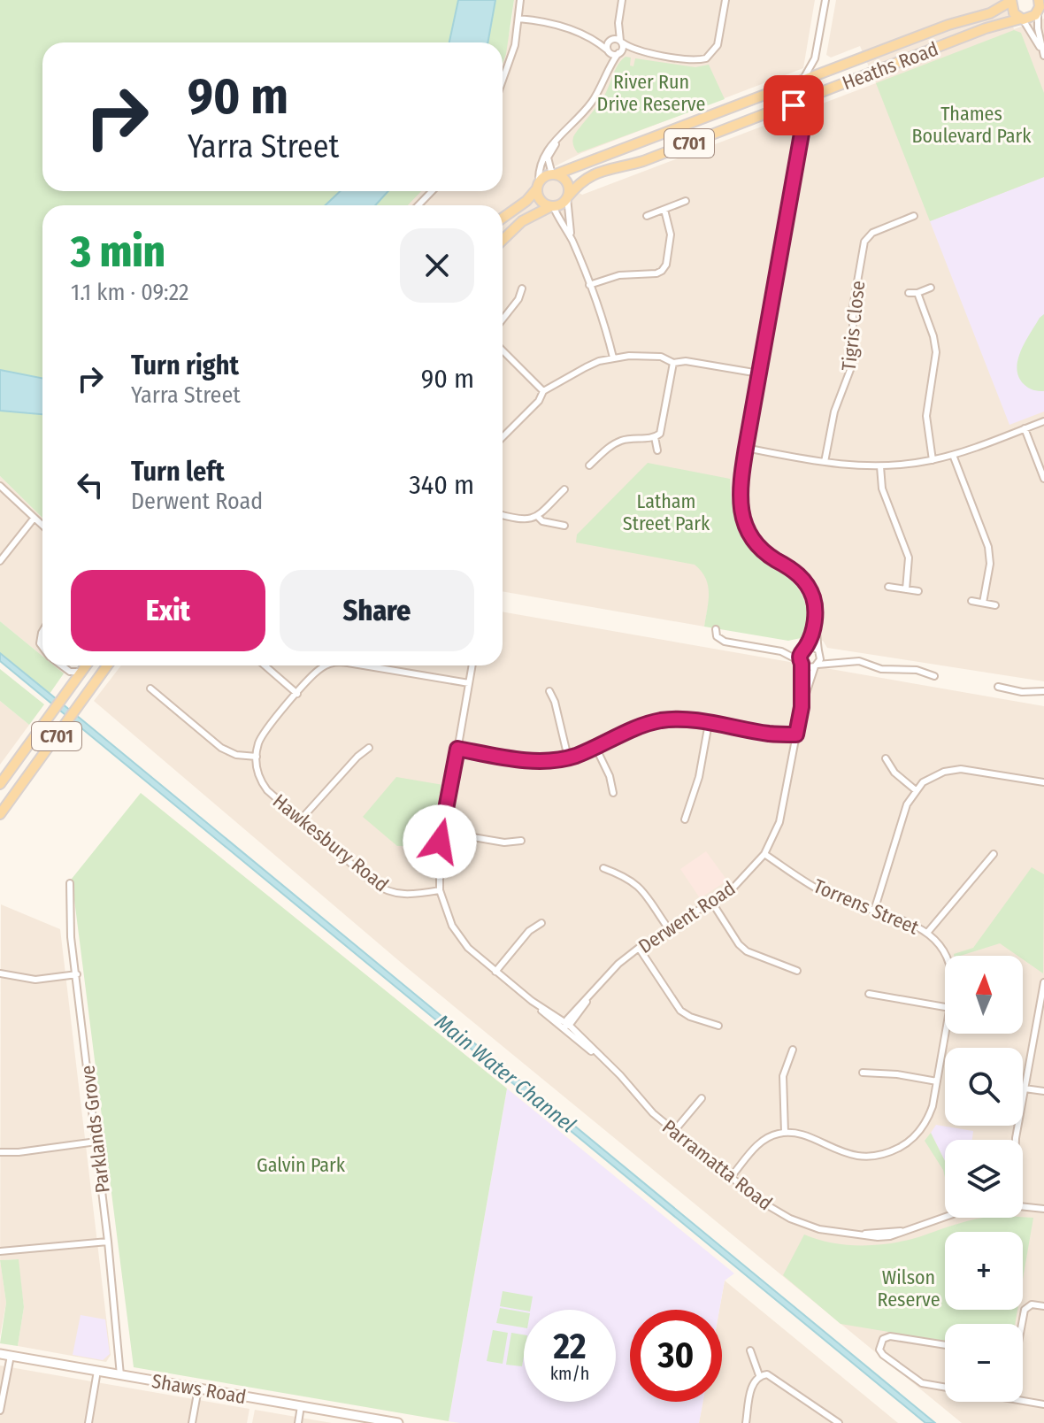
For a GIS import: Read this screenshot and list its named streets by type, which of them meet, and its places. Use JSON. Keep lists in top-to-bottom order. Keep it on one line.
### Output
{"streets":{"main road":["Heaths Road","C701"],"street":["Tigris Close","Hawkesbury Road","Torrens Street","Derwent Road","Parklands Grove","Parramatta Road","Shaws Road"]},"crossings":[["Heaths Road","C701"],["Hawkesbury Road","Parramatta Road"],["Torrens Street","Derwent Road"],["Derwent Road","Parramatta Road"],["Parklands Grove","Shaws Road"]],"water":["Main Water Channel"],"parks":["River Run Drive Reserve","Thames Boulevard Park","Latham Street Park","Galvin Park","Wilson Reserve"],"north":"top","page":{"turn":["90 m","Yarra Street"],"heading":["3 min","1.1 km · 09:22"],"list":[{"name":"Turn right","note":"Yarra Street","value":"90 m"},{"name":"Turn left","note":"Derwent Road","value":"340 m"}],"buttons":["Exit","Share"],"map_buttons":["+","−"],"speed":"22 km/h","limit":"30"}}
